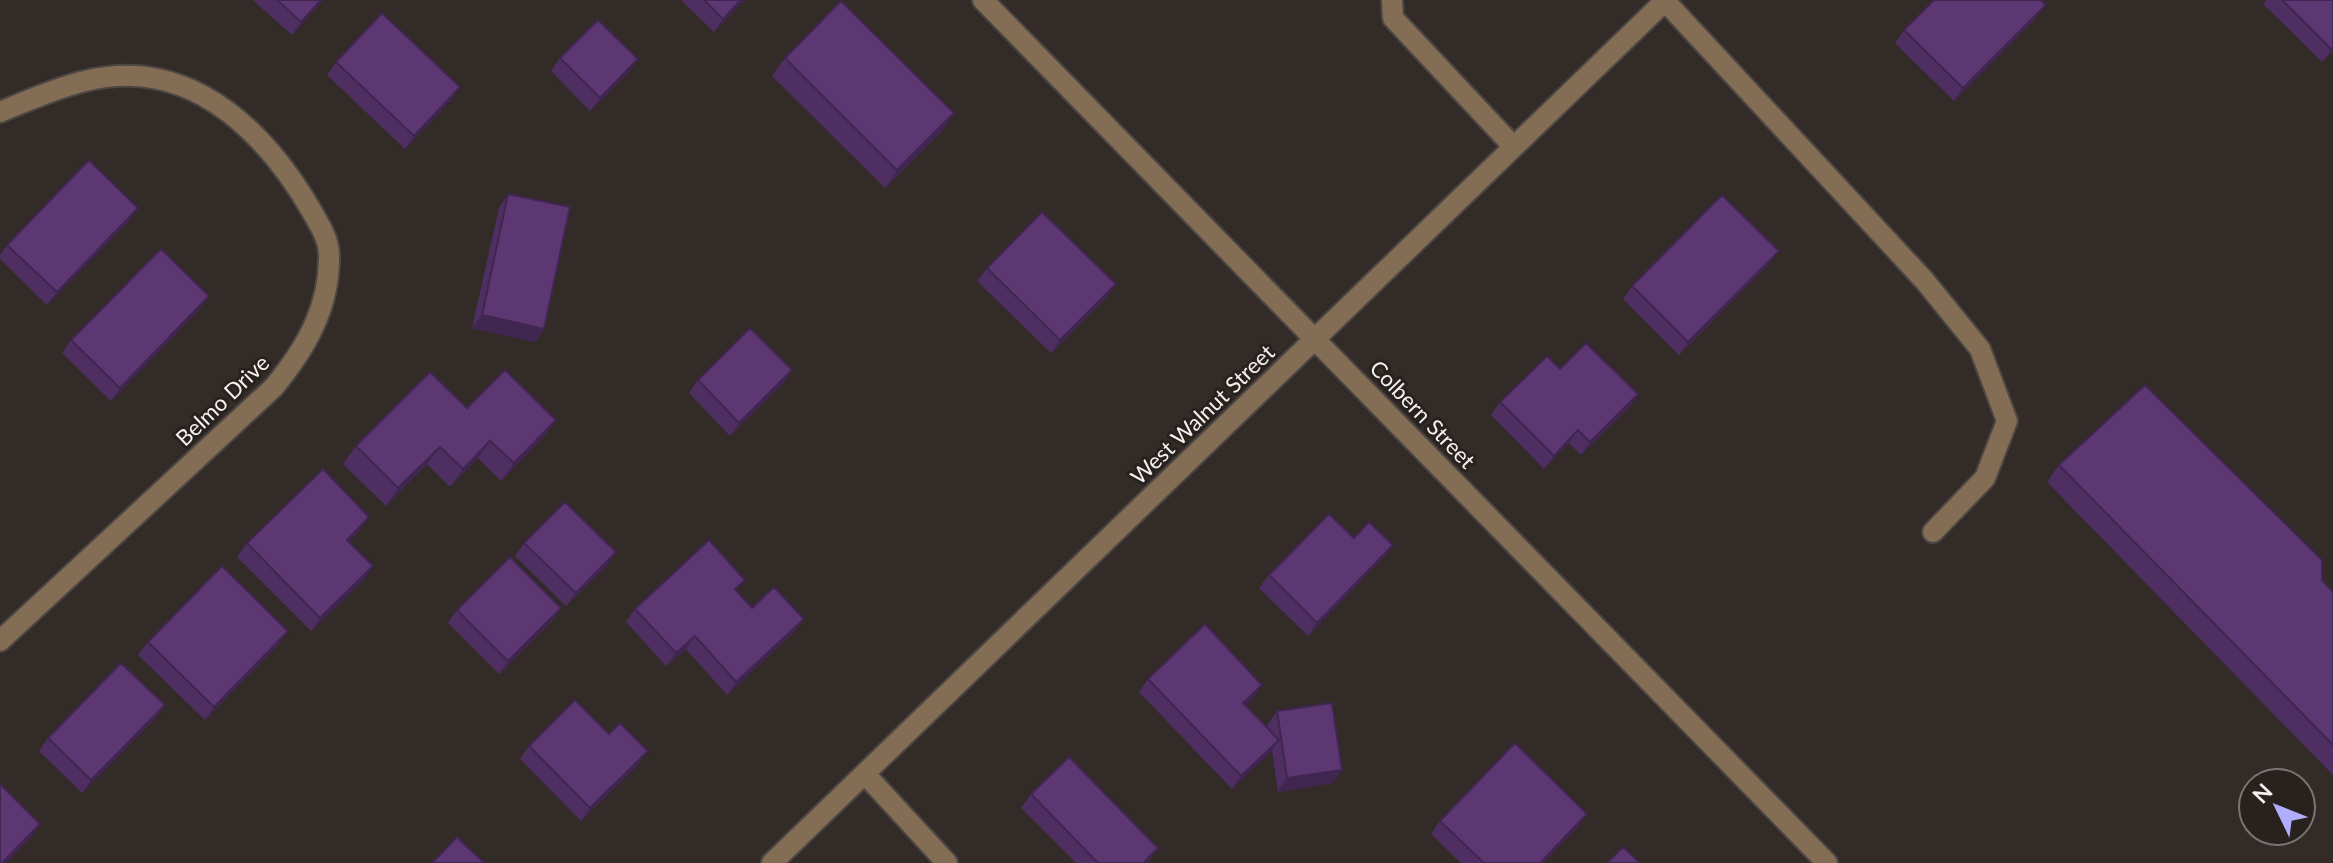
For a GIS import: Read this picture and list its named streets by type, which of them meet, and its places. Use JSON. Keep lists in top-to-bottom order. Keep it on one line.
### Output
{"streets":{"street":["Belmo Drive","West Walnut Street","Colbern Street"]},"crossings":[["West Walnut Street","Colbern Street"]],"north":"top left"}
